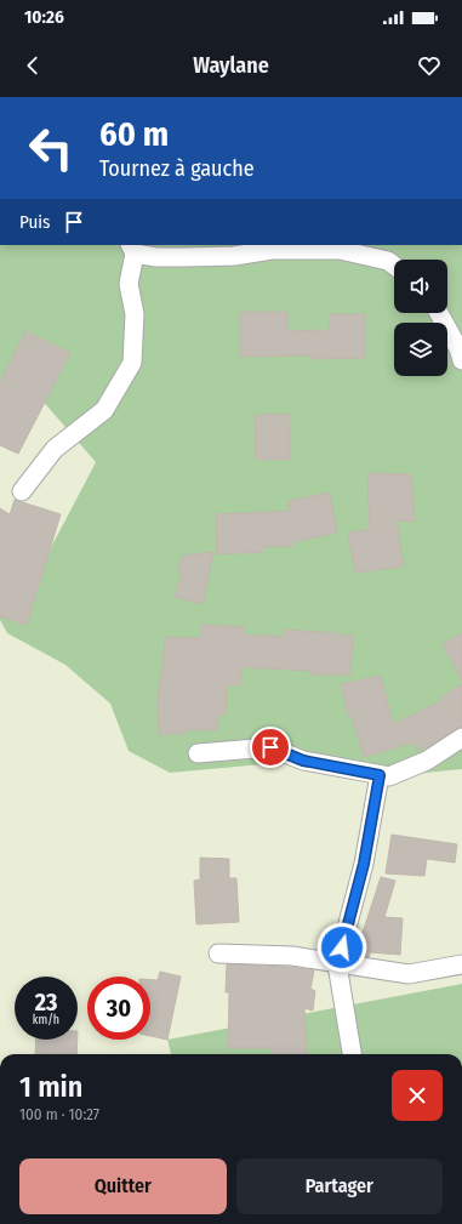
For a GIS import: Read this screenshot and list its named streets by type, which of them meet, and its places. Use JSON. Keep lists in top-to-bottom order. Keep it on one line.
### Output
{"page":{"status":"10:26","header":"Waylane","turn":["60 m","Tournez à gauche"],"then":"Puis","speed":"23 km/h","limit":"30","heading":["1 min","100 m · 10:27"],"buttons":["Quitter","Partager"]}}
